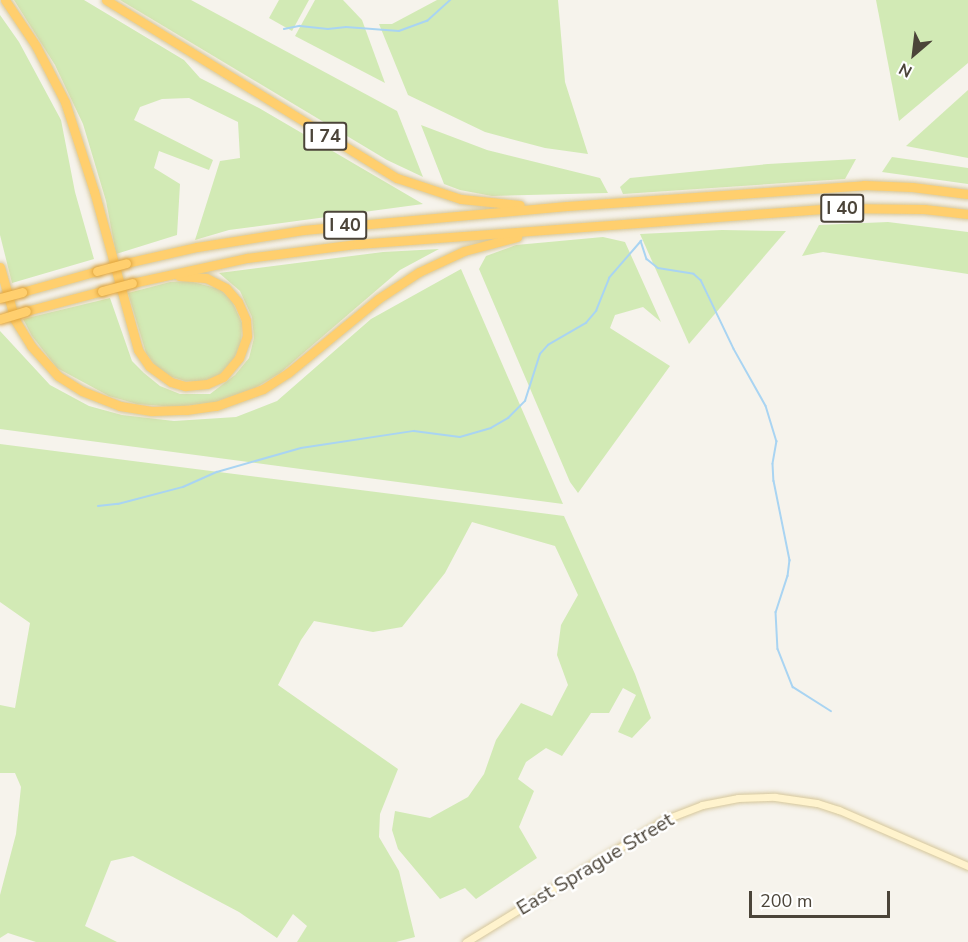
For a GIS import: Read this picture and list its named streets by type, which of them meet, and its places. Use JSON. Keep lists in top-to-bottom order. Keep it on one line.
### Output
{"streets":{"highway":["I 74","I 40"],"street":["East Sprague Street"]},"crossings":[["I 74","I 40"]],"scale_bar":"200 m","north":"bottom left"}
